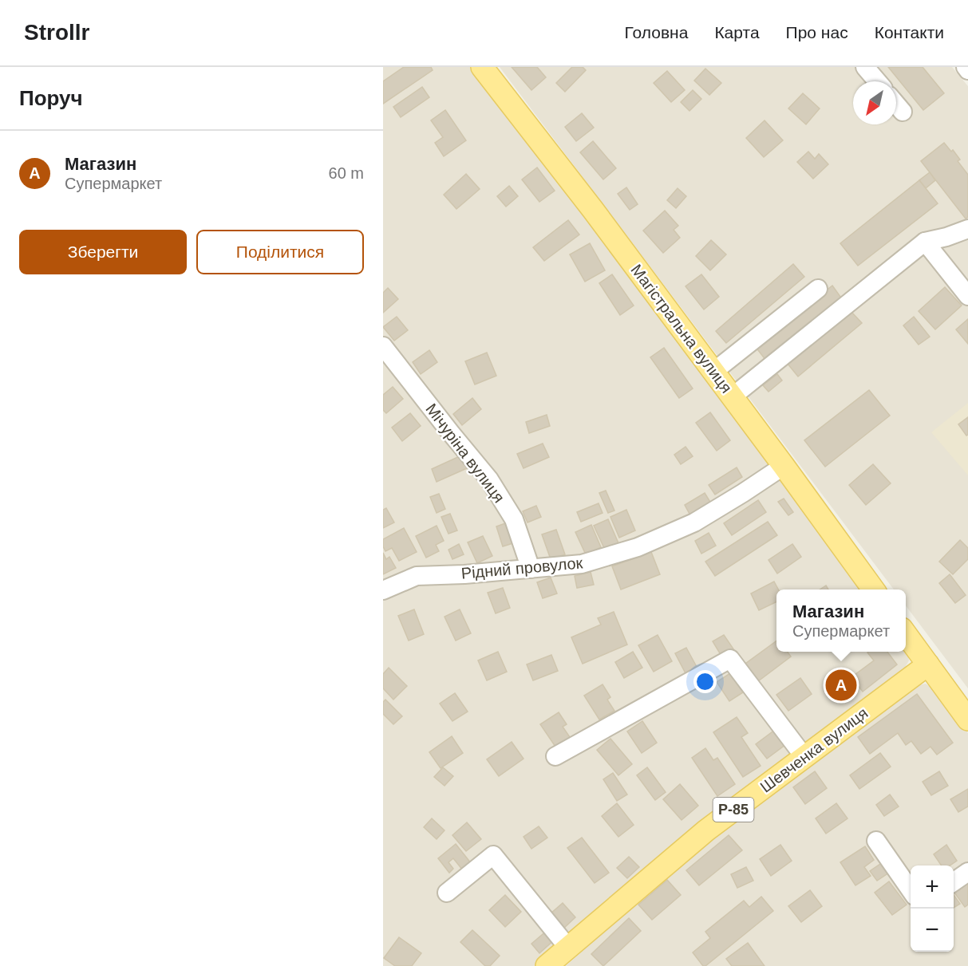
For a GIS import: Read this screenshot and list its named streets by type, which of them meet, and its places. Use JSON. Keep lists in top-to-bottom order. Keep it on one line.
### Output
{"streets":{"main road":["Магістральна вулиця","Шевченка вулиця","Р-85"],"street":["Мічуріна вулиця","Рідний провулок"]},"crossings":[["Магістральна вулиця","Рідний провулок"],["Мічуріна вулиця","Рідний провулок"]],"north":"bottom left","page":{"header":"Strollr","nav":["Головна","Карта","Про нас","Контакти"],"heading":"Поруч","list":[{"mark":"A","name":"Магазин","note":"Супермаркет","value":"60 m"}],"buttons":["Зберегти","Поділитися"],"popup":["Магазин","Супермаркет"],"pins":"A","map_buttons":["+","−"]}}
